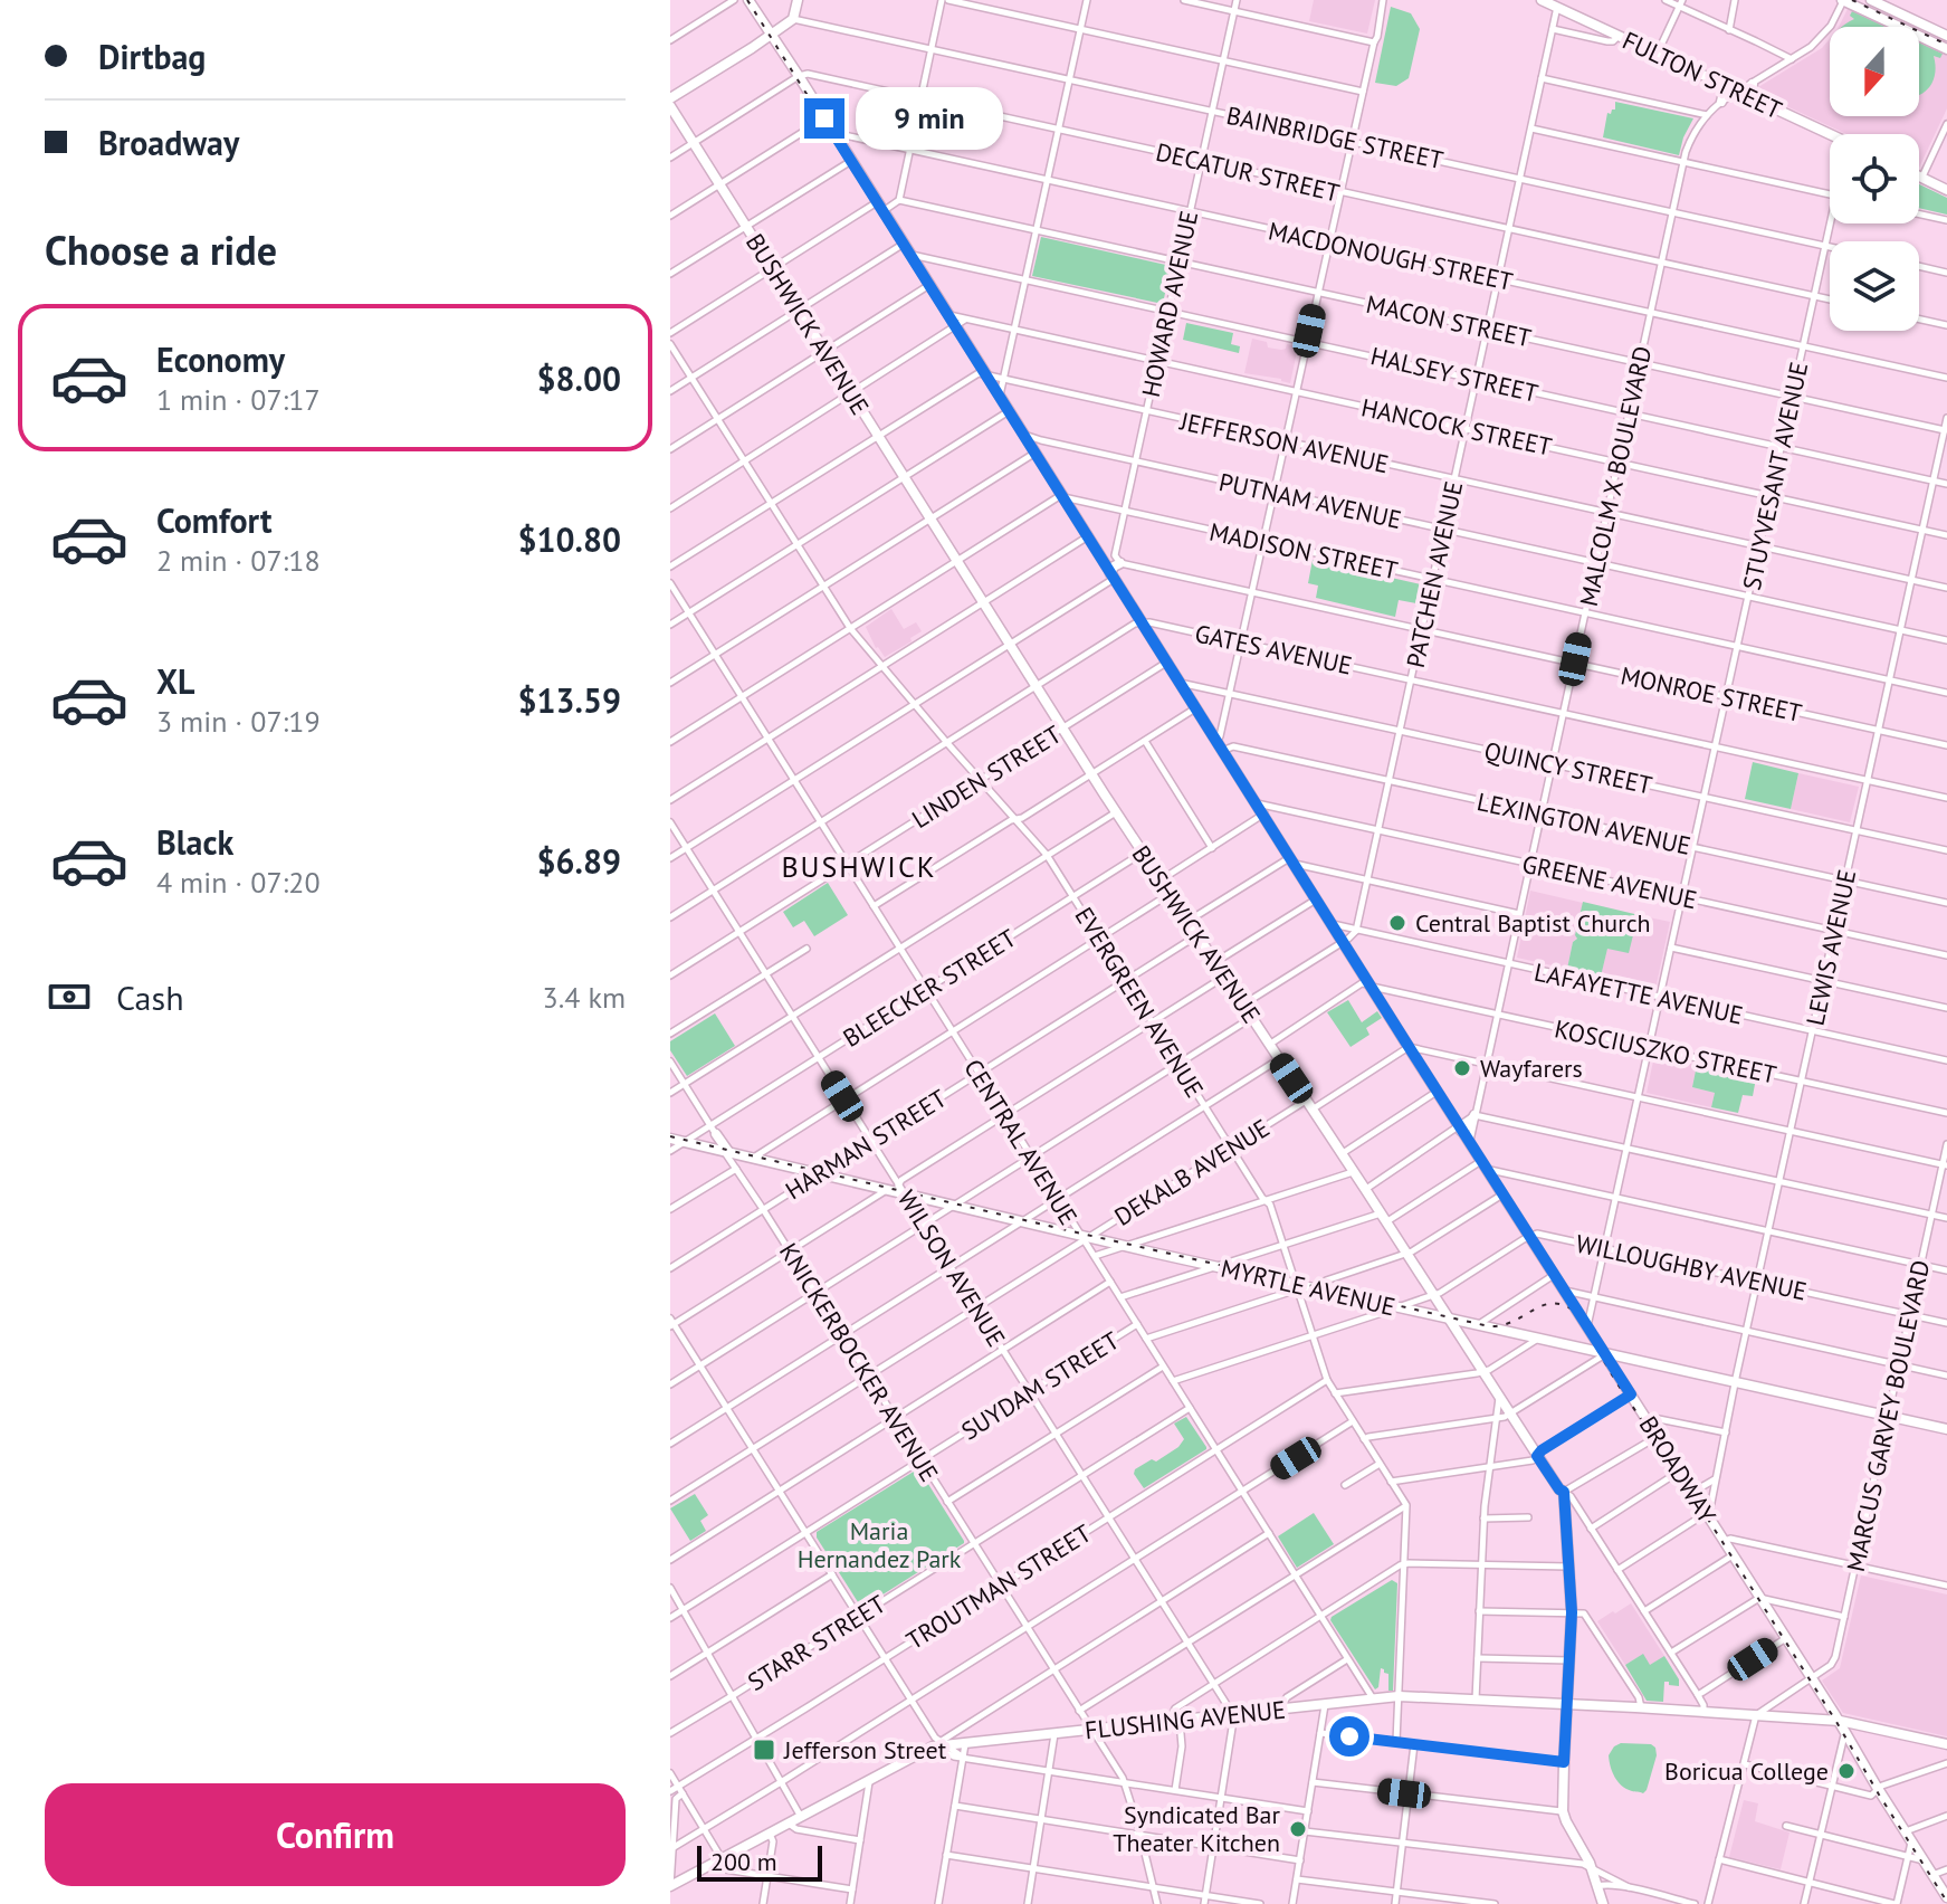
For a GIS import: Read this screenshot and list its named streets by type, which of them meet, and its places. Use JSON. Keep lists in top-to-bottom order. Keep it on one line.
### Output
{"streets":{"main road":["FULTON STREET","BUSHWICK AVENUE","MYRTLE AVENUE","BROADWAY","FLUSHING AVENUE"],"street":["BAINBRIDGE STREET","DECATUR STREET","MACDONOUGH STREET","HOWARD AVENUE","MACON STREET","HALSEY STREET","HANCOCK STREET","JEFFERSON AVENUE","MALCOLM X BOULEVARD","STUYVESANT AVENUE","PUTNAM AVENUE","MADISON STREET","PATCHEN AVENUE","GATES AVENUE","MONROE STREET","QUINCY STREET","LINDEN STREET","LEXINGTON AVENUE","GREENE AVENUE","LEWIS AVENUE","BLEECKER STREET","LAFAYETTE AVENUE","EVERGREEN AVENUE","KOSCIUSZKO STREET","CENTRAL AVENUE","HARMAN STREET","DEKALB AVENUE","WILLOUGHBY AVENUE","WILSON AVENUE","KNICKERBOCKER AVENUE","SUYDAM STREET","MARCUS GARVEY BOULEVARD","TROUTMAN STREET","STARR STREET"]},"crossings":[["FULTON STREET","MALCOLM X BOULEVARD"],["FULTON STREET","PATCHEN AVENUE"],["BAINBRIDGE STREET","HOWARD AVENUE"],["BAINBRIDGE STREET","MALCOLM X BOULEVARD"],["BAINBRIDGE STREET","STUYVESANT AVENUE"],["BAINBRIDGE STREET","PATCHEN AVENUE"],["DECATUR STREET","HOWARD AVENUE"],["DECATUR STREET","MALCOLM X BOULEVARD"],["DECATUR STREET","STUYVESANT AVENUE"],["DECATUR STREET","PATCHEN AVENUE"],["DECATUR STREET","BROADWAY"],["MACDONOUGH STREET","HOWARD AVENUE"],["MACDONOUGH STREET","MALCOLM X BOULEVARD"],["MACDONOUGH STREET","STUYVESANT AVENUE"],["MACDONOUGH STREET","PATCHEN AVENUE"],["MACDONOUGH STREET","BROADWAY"],["HOWARD AVENUE","MACON STREET"],["HOWARD AVENUE","HALSEY STREET"],["HOWARD AVENUE","HANCOCK STREET"],["HOWARD AVENUE","JEFFERSON AVENUE"],["HOWARD AVENUE","PUTNAM AVENUE"],["HOWARD AVENUE","MADISON STREET"],["HOWARD AVENUE","MONROE STREET"],["MACON STREET","MALCOLM X BOULEVARD"],["MACON STREET","STUYVESANT AVENUE"],["MACON STREET","PATCHEN AVENUE"],["MACON STREET","LEWIS AVENUE"],["BUSHWICK AVENUE","LINDEN STREET"],["BUSHWICK AVENUE","BLEECKER STREET"],["BUSHWICK AVENUE","HARMAN STREET"],["BUSHWICK AVENUE","DEKALB AVENUE"],["BUSHWICK AVENUE","MYRTLE AVENUE"],["HALSEY STREET","MALCOLM X BOULEVARD"],["HALSEY STREET","STUYVESANT AVENUE"],["HALSEY STREET","PATCHEN AVENUE"],["HALSEY STREET","LEWIS AVENUE"],["HALSEY STREET","BROADWAY"],["HANCOCK STREET","MALCOLM X BOULEVARD"],["HANCOCK STREET","STUYVESANT AVENUE"],["HANCOCK STREET","PATCHEN AVENUE"],["HANCOCK STREET","LEWIS AVENUE"],["HANCOCK STREET","BROADWAY"],["JEFFERSON AVENUE","MALCOLM X BOULEVARD"],["JEFFERSON AVENUE","STUYVESANT AVENUE"],["JEFFERSON AVENUE","PATCHEN AVENUE"],["JEFFERSON AVENUE","LEWIS AVENUE"],["JEFFERSON AVENUE","BROADWAY"],["MALCOLM X BOULEVARD","PUTNAM AVENUE"],["MALCOLM X BOULEVARD","MADISON STREET"],["MALCOLM X BOULEVARD","GATES AVENUE"],["MALCOLM X BOULEVARD","MONROE STREET"],["MALCOLM X BOULEVARD","QUINCY STREET"],["MALCOLM X BOULEVARD","LEXINGTON AVENUE"],["MALCOLM X BOULEVARD","GREENE AVENUE"],["MALCOLM X BOULEVARD","LAFAYETTE AVENUE"],["MALCOLM X BOULEVARD","KOSCIUSZKO STREET"],["MALCOLM X BOULEVARD","BROADWAY"],["STUYVESANT AVENUE","PUTNAM AVENUE"],["STUYVESANT AVENUE","MADISON STREET"],["STUYVESANT AVENUE","GATES AVENUE"],["STUYVESANT AVENUE","MONROE STREET"],["STUYVESANT AVENUE","QUINCY STREET"],["STUYVESANT AVENUE","LEXINGTON AVENUE"],["PUTNAM AVENUE","PATCHEN AVENUE"],["PUTNAM AVENUE","LEWIS AVENUE"],["PUTNAM AVENUE","BROADWAY"],["MADISON STREET","PATCHEN AVENUE"],["MADISON STREET","LEWIS AVENUE"],["MADISON STREET","BROADWAY"],["PATCHEN AVENUE","GATES AVENUE"],["PATCHEN AVENUE","MONROE STREET"],["PATCHEN AVENUE","QUINCY STREET"],["PATCHEN AVENUE","LEXINGTON AVENUE"],["PATCHEN AVENUE","GREENE AVENUE"],["PATCHEN AVENUE","LAFAYETTE AVENUE"],["GATES AVENUE","LEWIS AVENUE"],["GATES AVENUE","BROADWAY"],["MONROE STREET","LEWIS AVENUE"],["QUINCY STREET","LEWIS AVENUE"],["QUINCY STREET","BROADWAY"],["LINDEN STREET","EVERGREEN AVENUE"],["LINDEN STREET","CENTRAL AVENUE"],["LINDEN STREET","WILSON AVENUE"],["LINDEN STREET","BROADWAY"],["LEXINGTON AVENUE","LEWIS AVENUE"],["LEXINGTON AVENUE","BROADWAY"],["GREENE AVENUE","LEWIS AVENUE"],["GREENE AVENUE","BROADWAY"],["LEWIS AVENUE","LAFAYETTE AVENUE"],["LEWIS AVENUE","KOSCIUSZKO STREET"],["LEWIS AVENUE","WILLOUGHBY AVENUE"],["LEWIS AVENUE","MYRTLE AVENUE"],["LEWIS AVENUE","BROADWAY"],["BLEECKER STREET","EVERGREEN AVENUE"],["BLEECKER STREET","CENTRAL AVENUE"],["BLEECKER STREET","WILSON AVENUE"],["BLEECKER STREET","MYRTLE AVENUE"],["LAFAYETTE AVENUE","BROADWAY"],["EVERGREEN AVENUE","HARMAN STREET"],["EVERGREEN AVENUE","DEKALB AVENUE"],["EVERGREEN AVENUE","MYRTLE AVENUE"],["EVERGREEN AVENUE","SUYDAM STREET"],["EVERGREEN AVENUE","TROUTMAN STREET"],["KOSCIUSZKO STREET","BROADWAY"],["CENTRAL AVENUE","HARMAN STREET"],["CENTRAL AVENUE","DEKALB AVENUE"],["CENTRAL AVENUE","MYRTLE AVENUE"],["CENTRAL AVENUE","SUYDAM STREET"],["CENTRAL AVENUE","TROUTMAN STREET"],["CENTRAL AVENUE","STARR STREET"],["CENTRAL AVENUE","FLUSHING AVENUE"],["HARMAN STREET","WILSON AVENUE"],["HARMAN STREET","MYRTLE AVENUE"],["HARMAN STREET","KNICKERBOCKER AVENUE"],["DEKALB AVENUE","WILSON AVENUE"],["DEKALB AVENUE","MYRTLE AVENUE"],["DEKALB AVENUE","KNICKERBOCKER AVENUE"],["DEKALB AVENUE","BROADWAY"],["WILLOUGHBY AVENUE","MARCUS GARVEY BOULEVARD"],["WILLOUGHBY AVENUE","BROADWAY"],["WILSON AVENUE","MYRTLE AVENUE"],["WILSON AVENUE","SUYDAM STREET"],["WILSON AVENUE","TROUTMAN STREET"],["WILSON AVENUE","STARR STREET"],["WILSON AVENUE","FLUSHING AVENUE"],["MYRTLE AVENUE","KNICKERBOCKER AVENUE"],["MYRTLE AVENUE","SUYDAM STREET"],["MYRTLE AVENUE","MARCUS GARVEY BOULEVARD"],["MYRTLE AVENUE","BROADWAY"],["KNICKERBOCKER AVENUE","SUYDAM STREET"],["KNICKERBOCKER AVENUE","TROUTMAN STREET"],["KNICKERBOCKER AVENUE","STARR STREET"],["KNICKERBOCKER AVENUE","FLUSHING AVENUE"],["MARCUS GARVEY BOULEVARD","BROADWAY"],["MARCUS GARVEY BOULEVARD","FLUSHING AVENUE"],["BROADWAY","FLUSHING AVENUE"]],"districts":["BUSHWICK"],"parks":["Maria Hernandez Park"],"places":{"other":["Central Baptist Church","Wayfarers","Boricua College","Syndicated Bar Theater Kitchen"],"transit":["Jefferson Street"]},"scale_bar":"200 m","north":"bottom","page":{"banner":["Dirtbag","Broadway"],"bubble":"9 min","heading":"Choose a ride","list":[{"name":"Economy","note":"1 min · 07:17","value":"$8.00"},{"name":"Comfort","note":"2 min · 07:18","value":"$10.80"},{"name":"XL","note":"3 min · 07:19","value":"$13.59"},{"name":"Black","note":"4 min · 07:20","value":"$6.89"}],"pay":["Cash","3.4 km"],"buttons":"Confirm","scale":"200 m"}}
